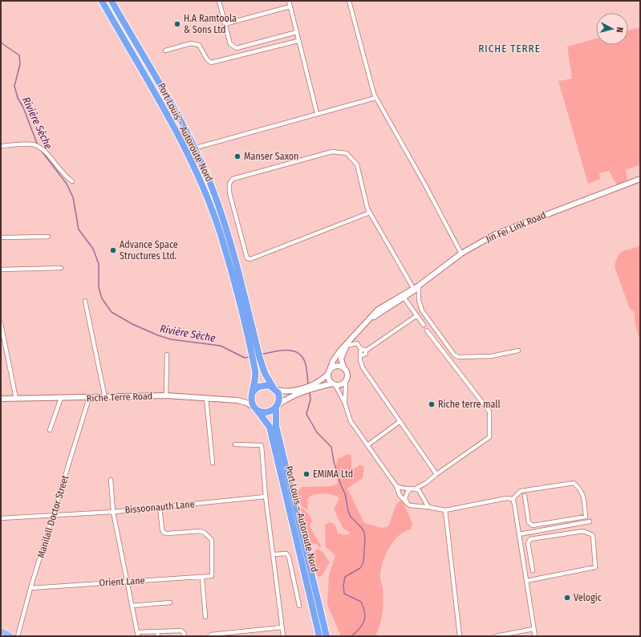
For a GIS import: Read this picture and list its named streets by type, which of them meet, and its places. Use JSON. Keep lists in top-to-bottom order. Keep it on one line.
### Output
{"streets":{"highway":["Port Louis – Autoroute Nord"],"main road":["Jin Fei Link Road","Riche Terre Road"],"street":["Bissoonauth Lane","Manilall Doctor Street","Orient Lane"]},"crossings":[["Riche Terre Road","Manilall Doctor Street"],["Bissoonauth Lane","Manilall Doctor Street"],["Bissoonauth Lane","Orient Lane"],["Manilall Doctor Street","Orient Lane"]],"districts":["RICHE TERRE"],"water":["Rivière Sèche"],"places":["H.A Ramtoola & Sons Ltd","Manser Saxon","Advance Space Structures Ltd.","Riche terre mall","EMIMA Ltd","Velogic"],"north":"right"}
